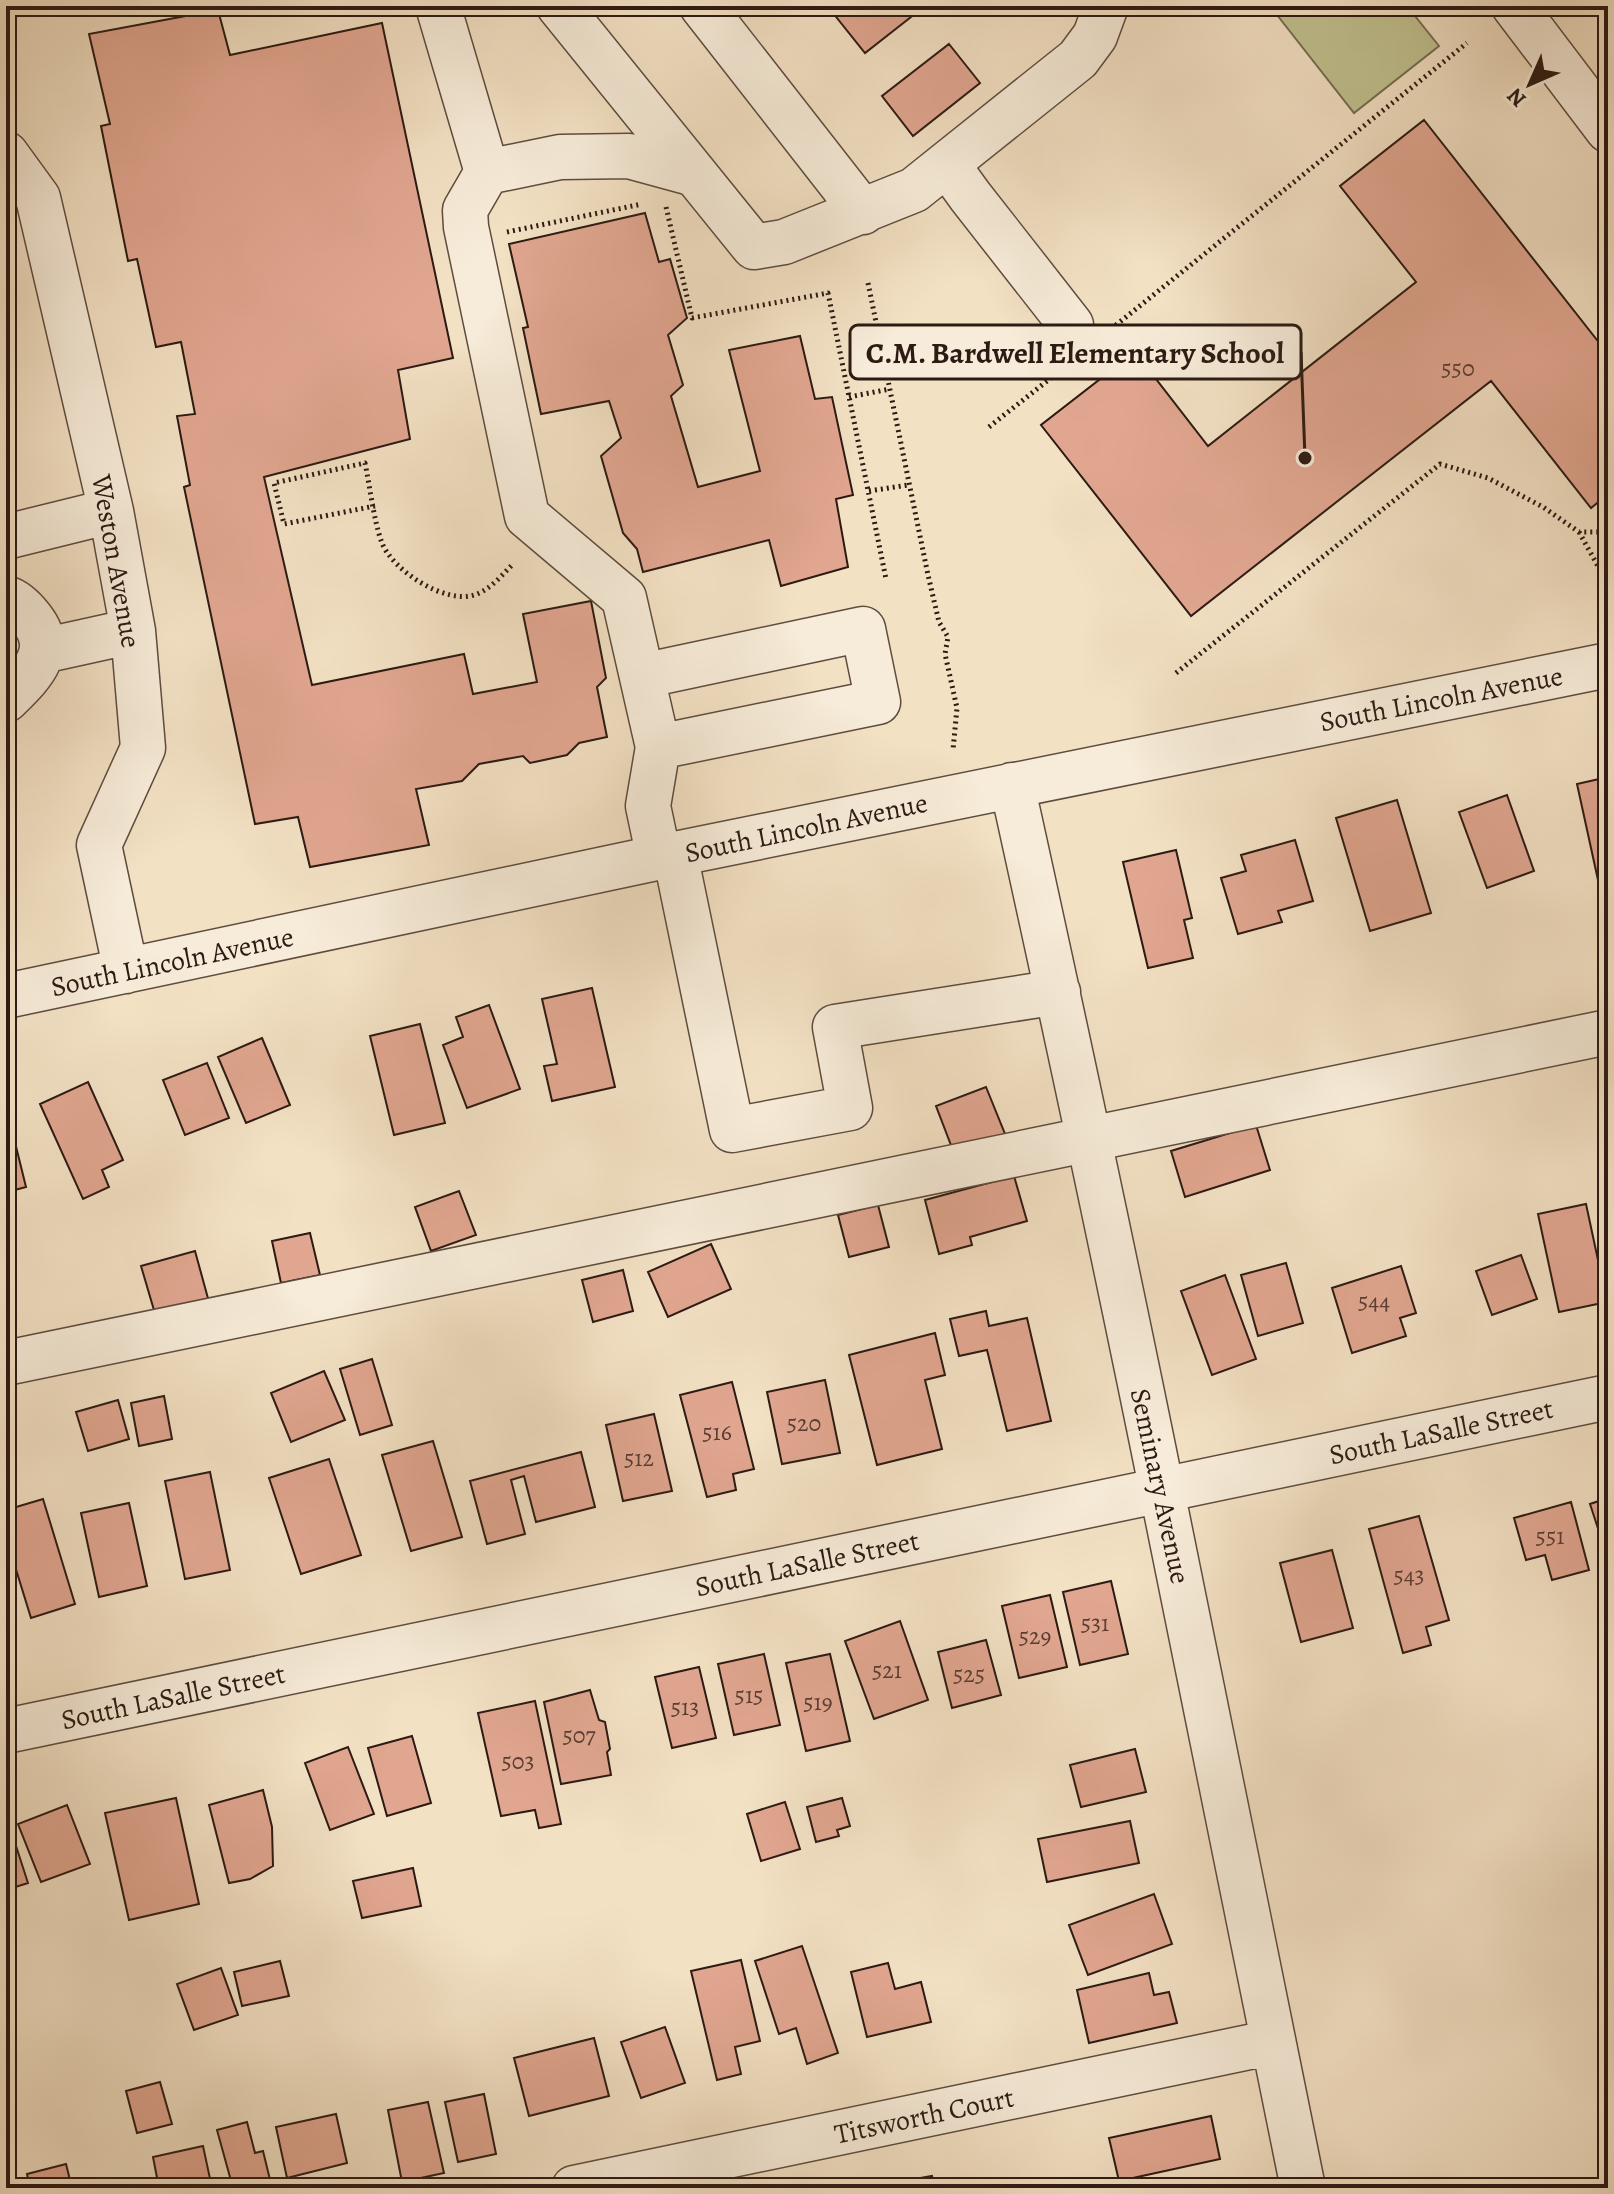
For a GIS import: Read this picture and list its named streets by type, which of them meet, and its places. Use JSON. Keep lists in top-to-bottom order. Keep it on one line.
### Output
{"streets":{"street":["Weston Avenue","South Lincoln Avenue","South LaSalle Street","Seminary Avenue","Titsworth Court"]},"crossings":[["Weston Avenue","South Lincoln Avenue"],["South Lincoln Avenue","Seminary Avenue"],["South LaSalle Street","Seminary Avenue"],["Seminary Avenue","Titsworth Court"]],"places":["C.M. Bardwell Elementary School"],"house_numbers":["550","544","520","516","512","551","543","531","529","521","525","515","519","513","507","503"],"north":"bottom left"}
